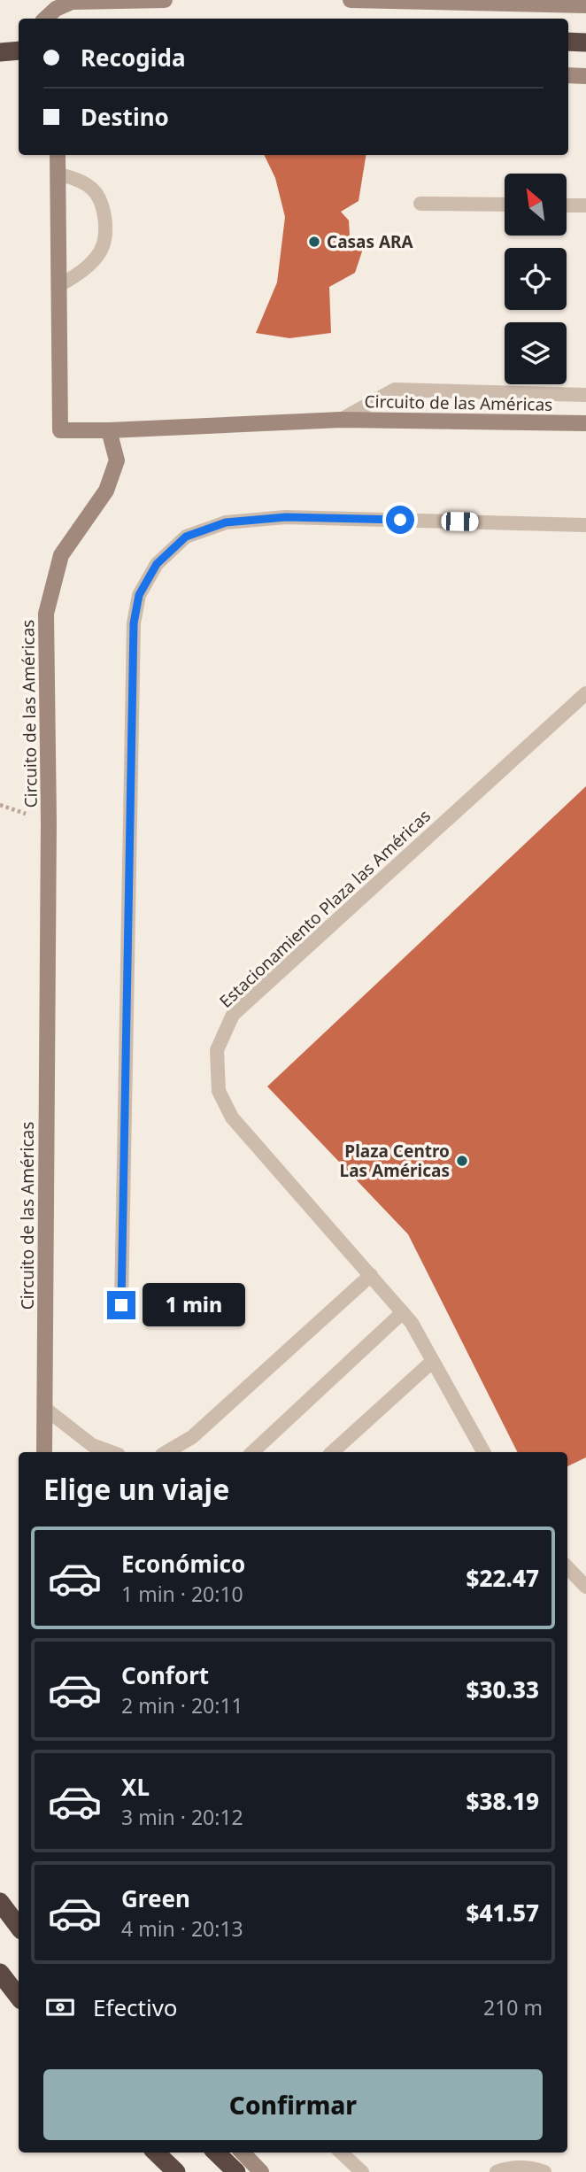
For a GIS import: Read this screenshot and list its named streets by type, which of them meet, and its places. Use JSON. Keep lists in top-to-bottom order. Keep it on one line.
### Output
{"streets":{"main road":["Circuito de las Américas"],"lane":["Estacionamiento Plaza las Américas"]},"places":["Casas ARA","Plaza Centro Las Américas"],"north":"top left","page":{"banner":["Recogida","Destino"],"bubble":"1 min","heading":"Elige un viaje","list":[{"name":"Económico","note":"1 min · 20:10","value":"$22.47"},{"name":"Confort","note":"2 min · 20:11","value":"$30.33"},{"name":"XL","note":"3 min · 20:12","value":"$38.19"},{"name":"Green","note":"4 min · 20:13","value":"$41.57"}],"pay":["Efectivo","210 m"],"buttons":"Confirmar"}}
